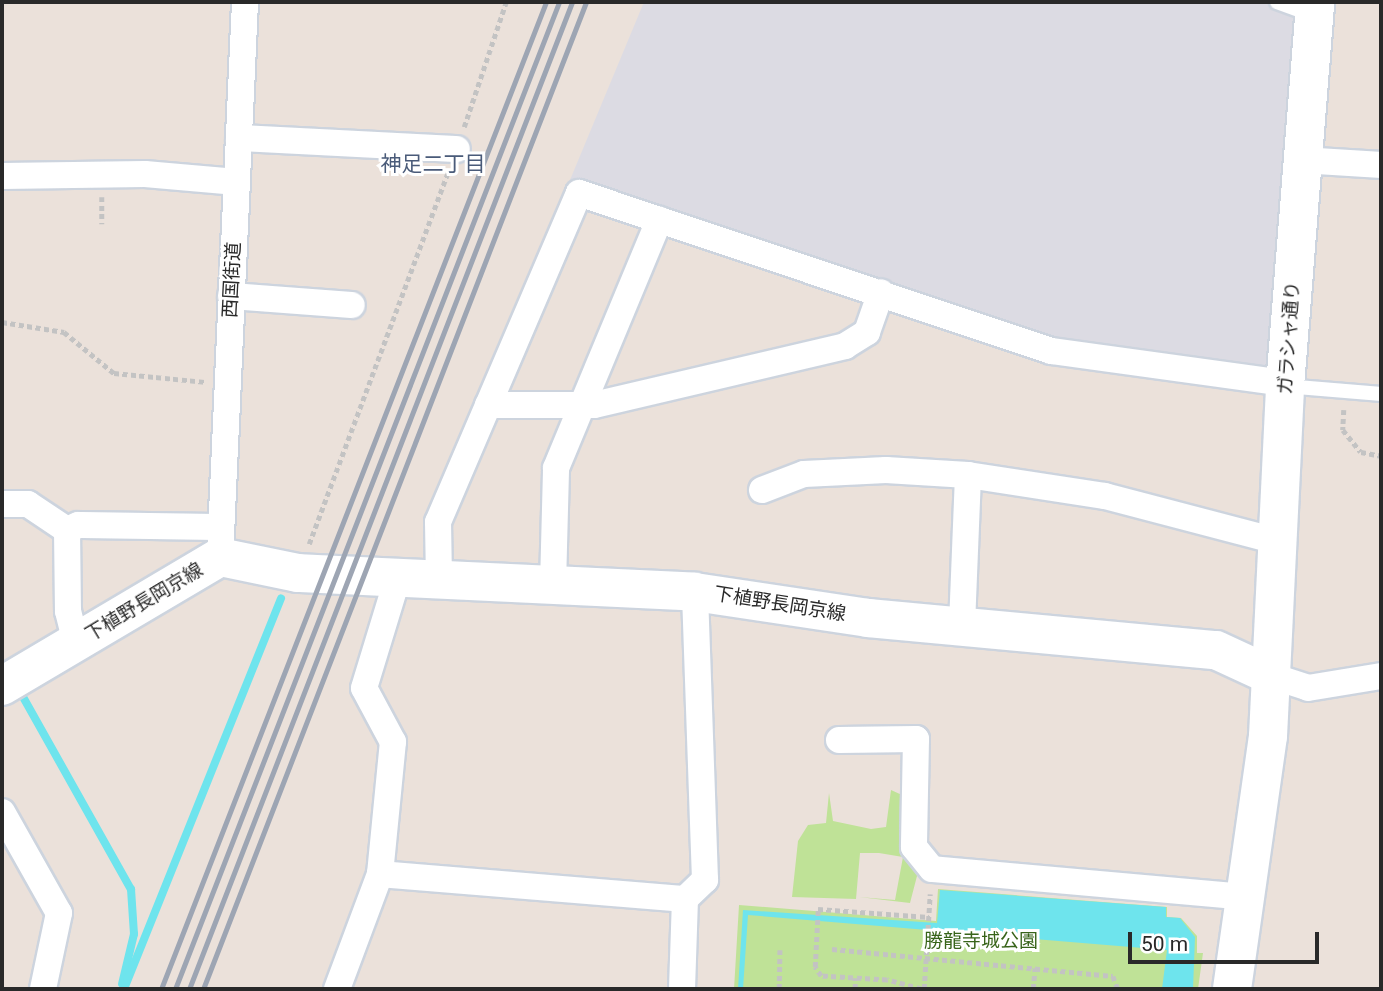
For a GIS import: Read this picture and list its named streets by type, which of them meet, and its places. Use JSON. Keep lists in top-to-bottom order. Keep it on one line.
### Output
{"streets":{"main road":["ガラシャ通り","下植野長岡京線"],"street":["西国街道"]},"crossings":[["西国街道","下植野長岡京線"],["ガラシャ通り","下植野長岡京線"]],"districts":["神足二丁目"],"parks":["勝龍寺城公園"],"scale_bar":"50 m"}
